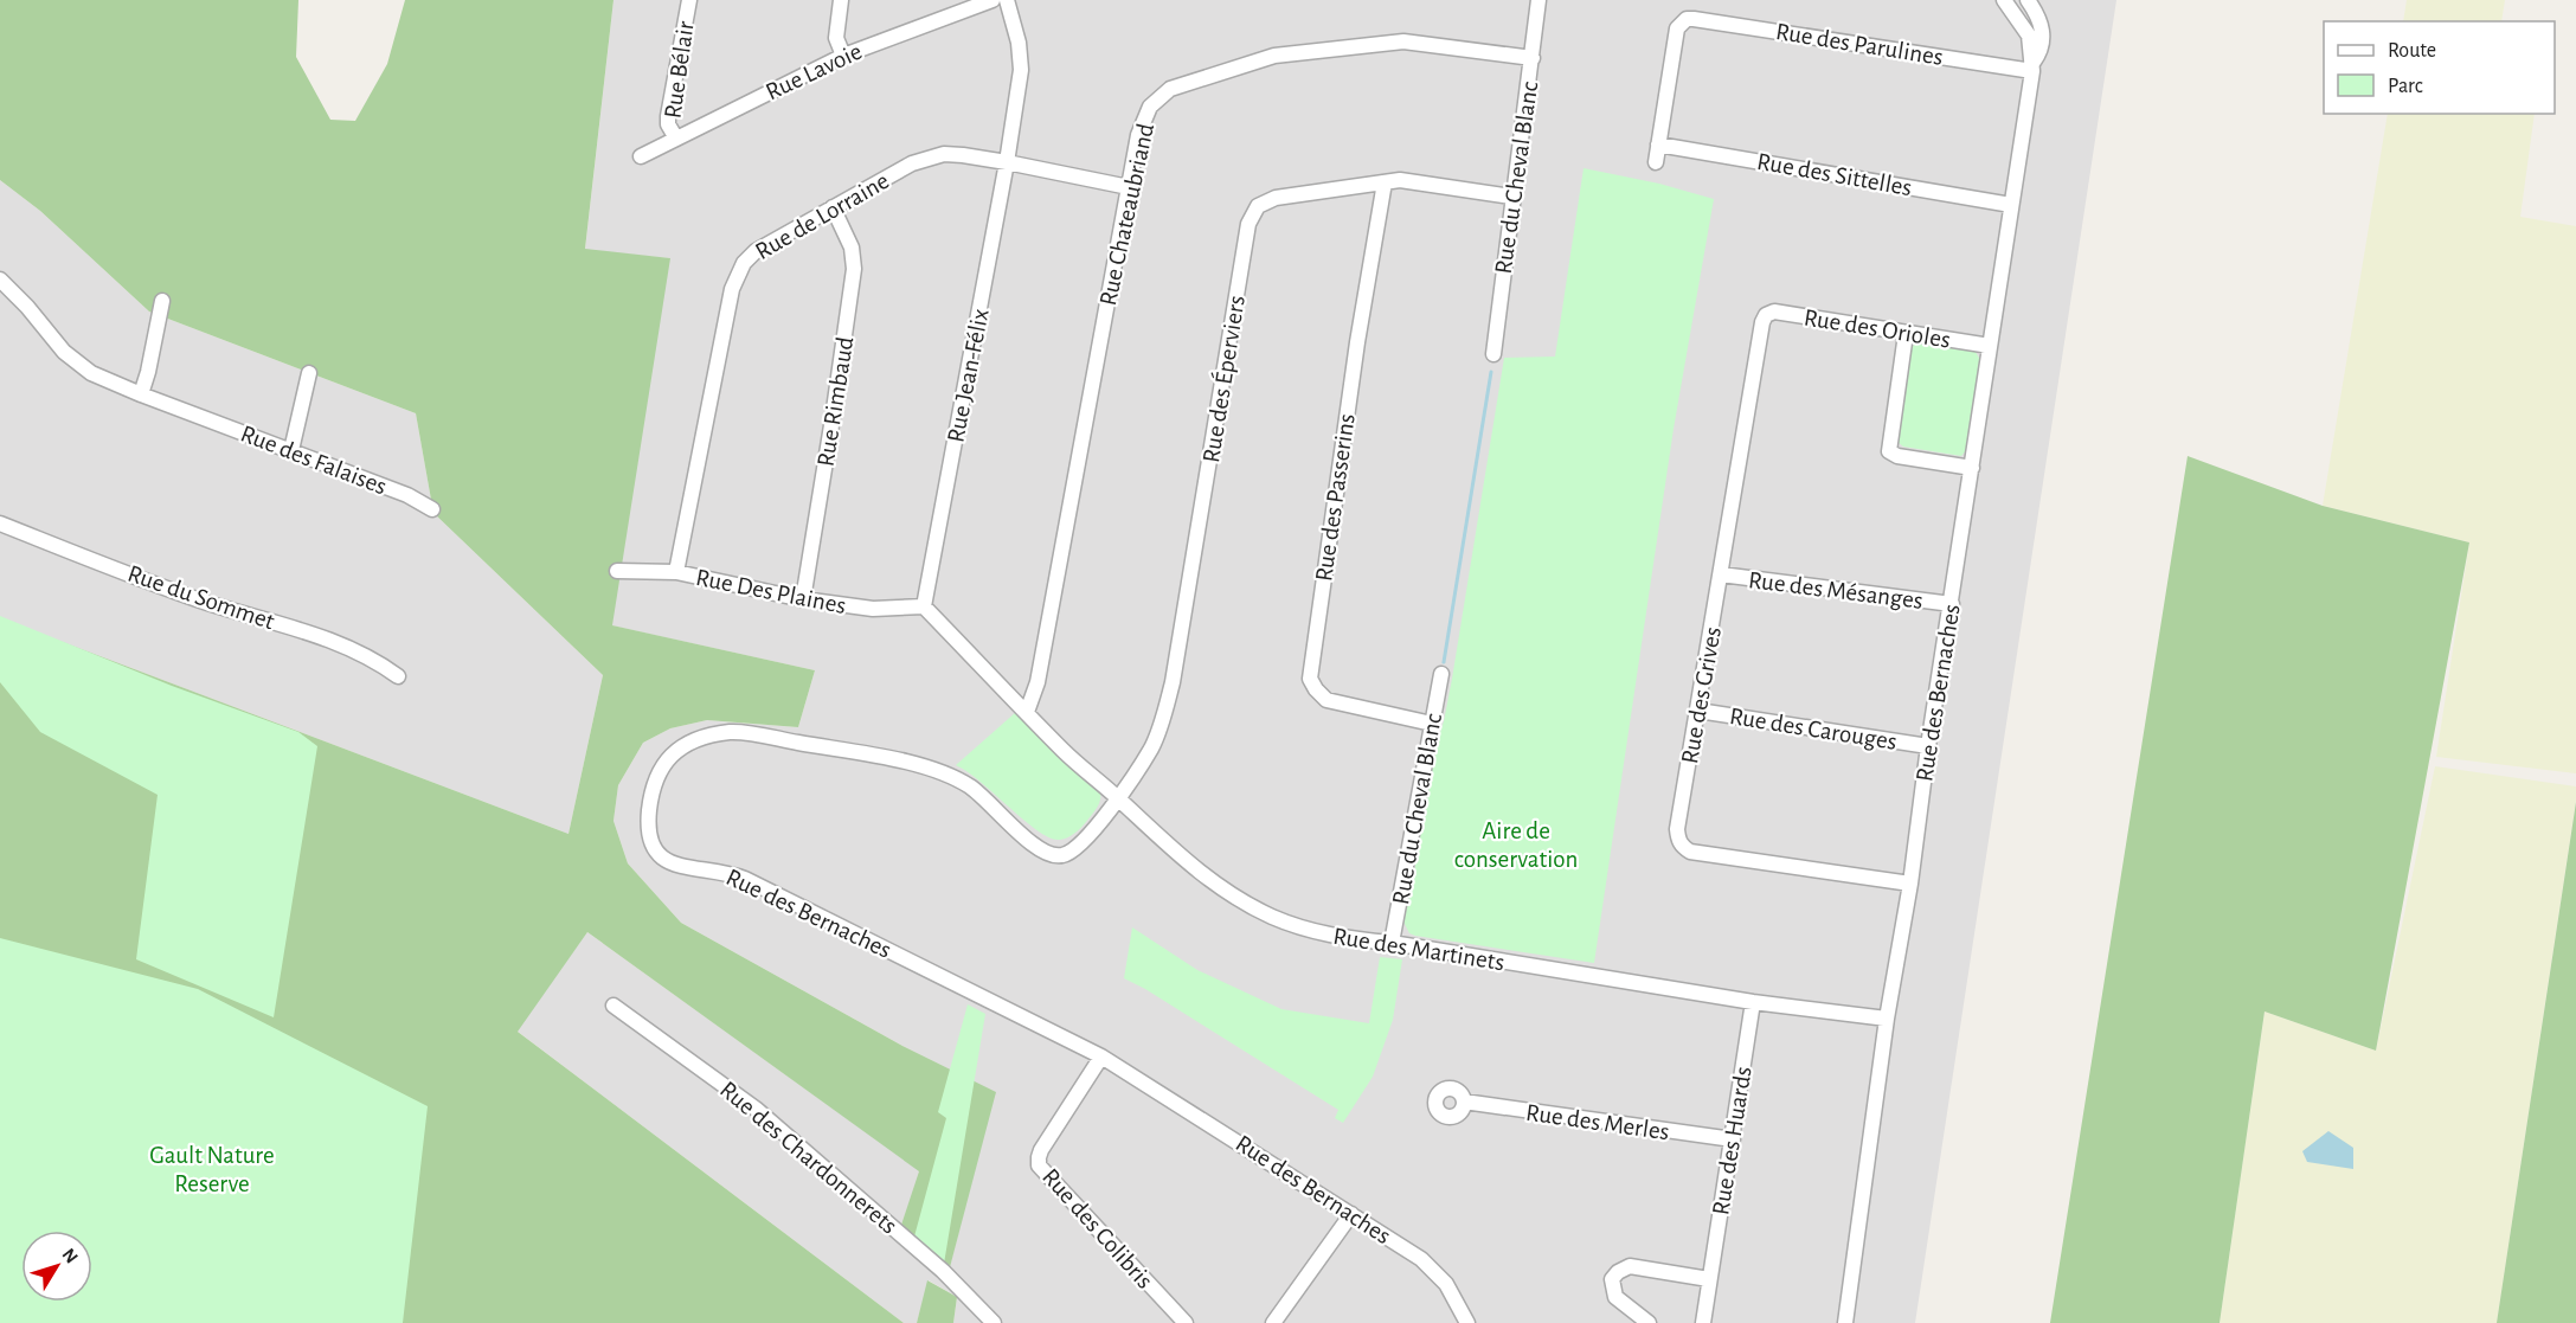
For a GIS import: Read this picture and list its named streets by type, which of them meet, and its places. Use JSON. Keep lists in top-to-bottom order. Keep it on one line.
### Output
{"streets":{"street":["Rue des Parulines","Rue Bélair","Rue Lavoie","Rue des Sittelles","Rue du Cheval Blanc","Rue Chateaubriand","Rue de Lorraine","Rue des Orioles","Rue Jean-Félix","Rue des Éperviers","Rue Rimbaud","Rue des Falaises","Rue des Passerins","Rue des Mésanges","Rue Des Plaines","Rue du Sommet","Rue des Bernaches","Rue des Grives","Rue des Carouges","Rue des Martinets","Rue des Merles","Rue des Huards","Rue des Chardonnerets","Rue des Colibris"]},"crossings":[["Rue des Parulines","Rue des Sittelles"],["Rue des Parulines","Rue des Bernaches"],["Rue Bélair","Rue Lavoie"],["Rue des Sittelles","Rue des Bernaches"],["Rue du Cheval Blanc","Rue Chateaubriand"],["Rue du Cheval Blanc","Rue des Éperviers"],["Rue du Cheval Blanc","Rue des Passerins"],["Rue du Cheval Blanc","Rue des Martinets"],["Rue Chateaubriand","Rue de Lorraine"],["Rue Chateaubriand","Rue des Martinets"],["Rue de Lorraine","Rue Jean-Félix"],["Rue de Lorraine","Rue Rimbaud"],["Rue de Lorraine","Rue Des Plaines"],["Rue des Orioles","Rue des Bernaches"],["Rue des Orioles","Rue des Grives"],["Rue Jean-Félix","Rue Des Plaines"],["Rue des Éperviers","Rue des Passerins"],["Rue des Éperviers","Rue des Bernaches"],["Rue des Éperviers","Rue des Martinets"],["Rue Rimbaud","Rue Des Plaines"],["Rue des Mésanges","Rue des Bernaches"],["Rue des Mésanges","Rue des Grives"],["Rue des Bernaches","Rue des Grives"],["Rue des Bernaches","Rue des Carouges"],["Rue des Bernaches","Rue des Martinets"],["Rue des Bernaches","Rue des Colibris"],["Rue des Grives","Rue des Carouges"],["Rue des Martinets","Rue des Huards"],["Rue des Merles","Rue des Huards"]],"parks":["Aire de conservation","Gault Nature Reserve"],"legend":["Route","Parc"],"north":"top right"}
